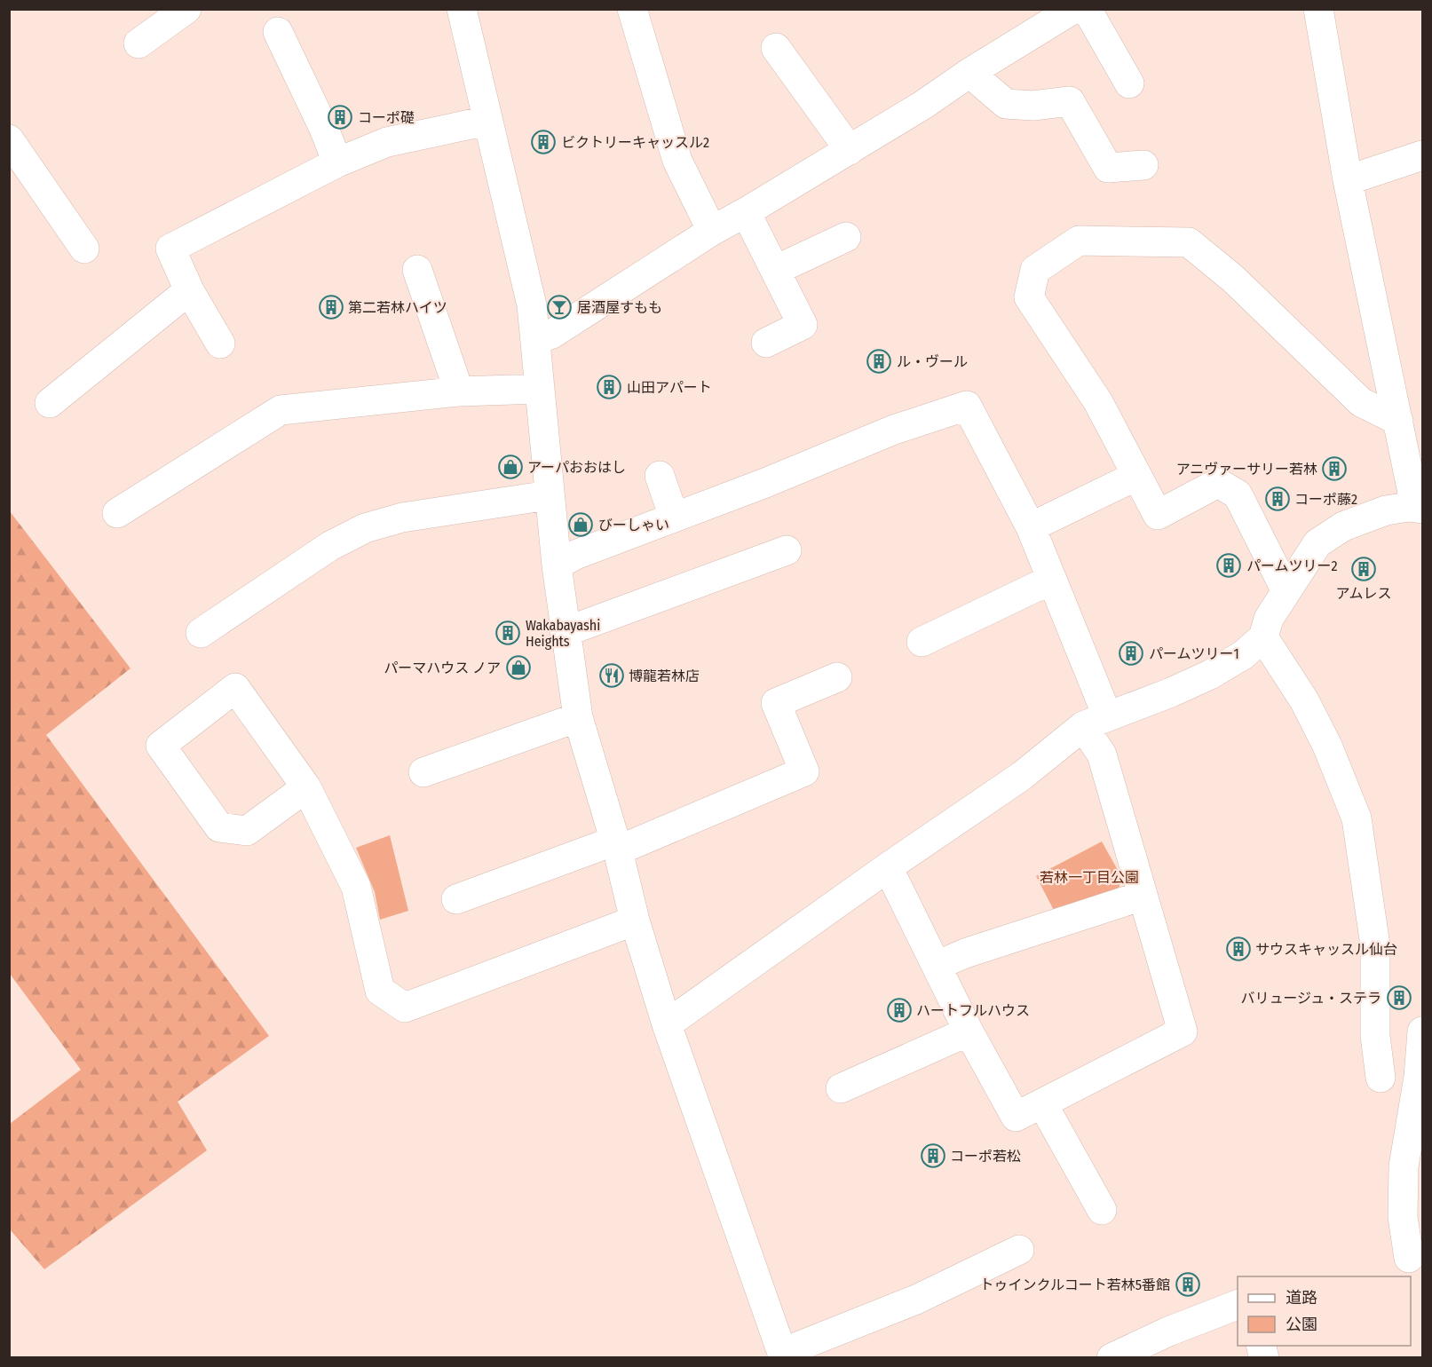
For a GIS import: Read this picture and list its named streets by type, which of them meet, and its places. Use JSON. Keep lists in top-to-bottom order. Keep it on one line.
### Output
{"parks":["若林一丁目公園"],"places":{"building":["コーポ礎","ビクトリーキャッスル2","第二若林ハイツ","ル・ヴール","山田アパート","アニヴァーサリー若林","コーポ藤2","パームツリー2","アムレス","Wakabayashi Heights","パームツリー1","サウスキャッスル仙台","バリュージュ・ステラ","ハートフルハウス","コーポ若松","トゥインクルコート若林5番館"],"bar":["居酒屋すもも"],"shop":["アーパおおはし","びーしゃい","パーマハウス ノア"],"restaurant":["博龍若林店"]},"legend":["道路","公園"]}
